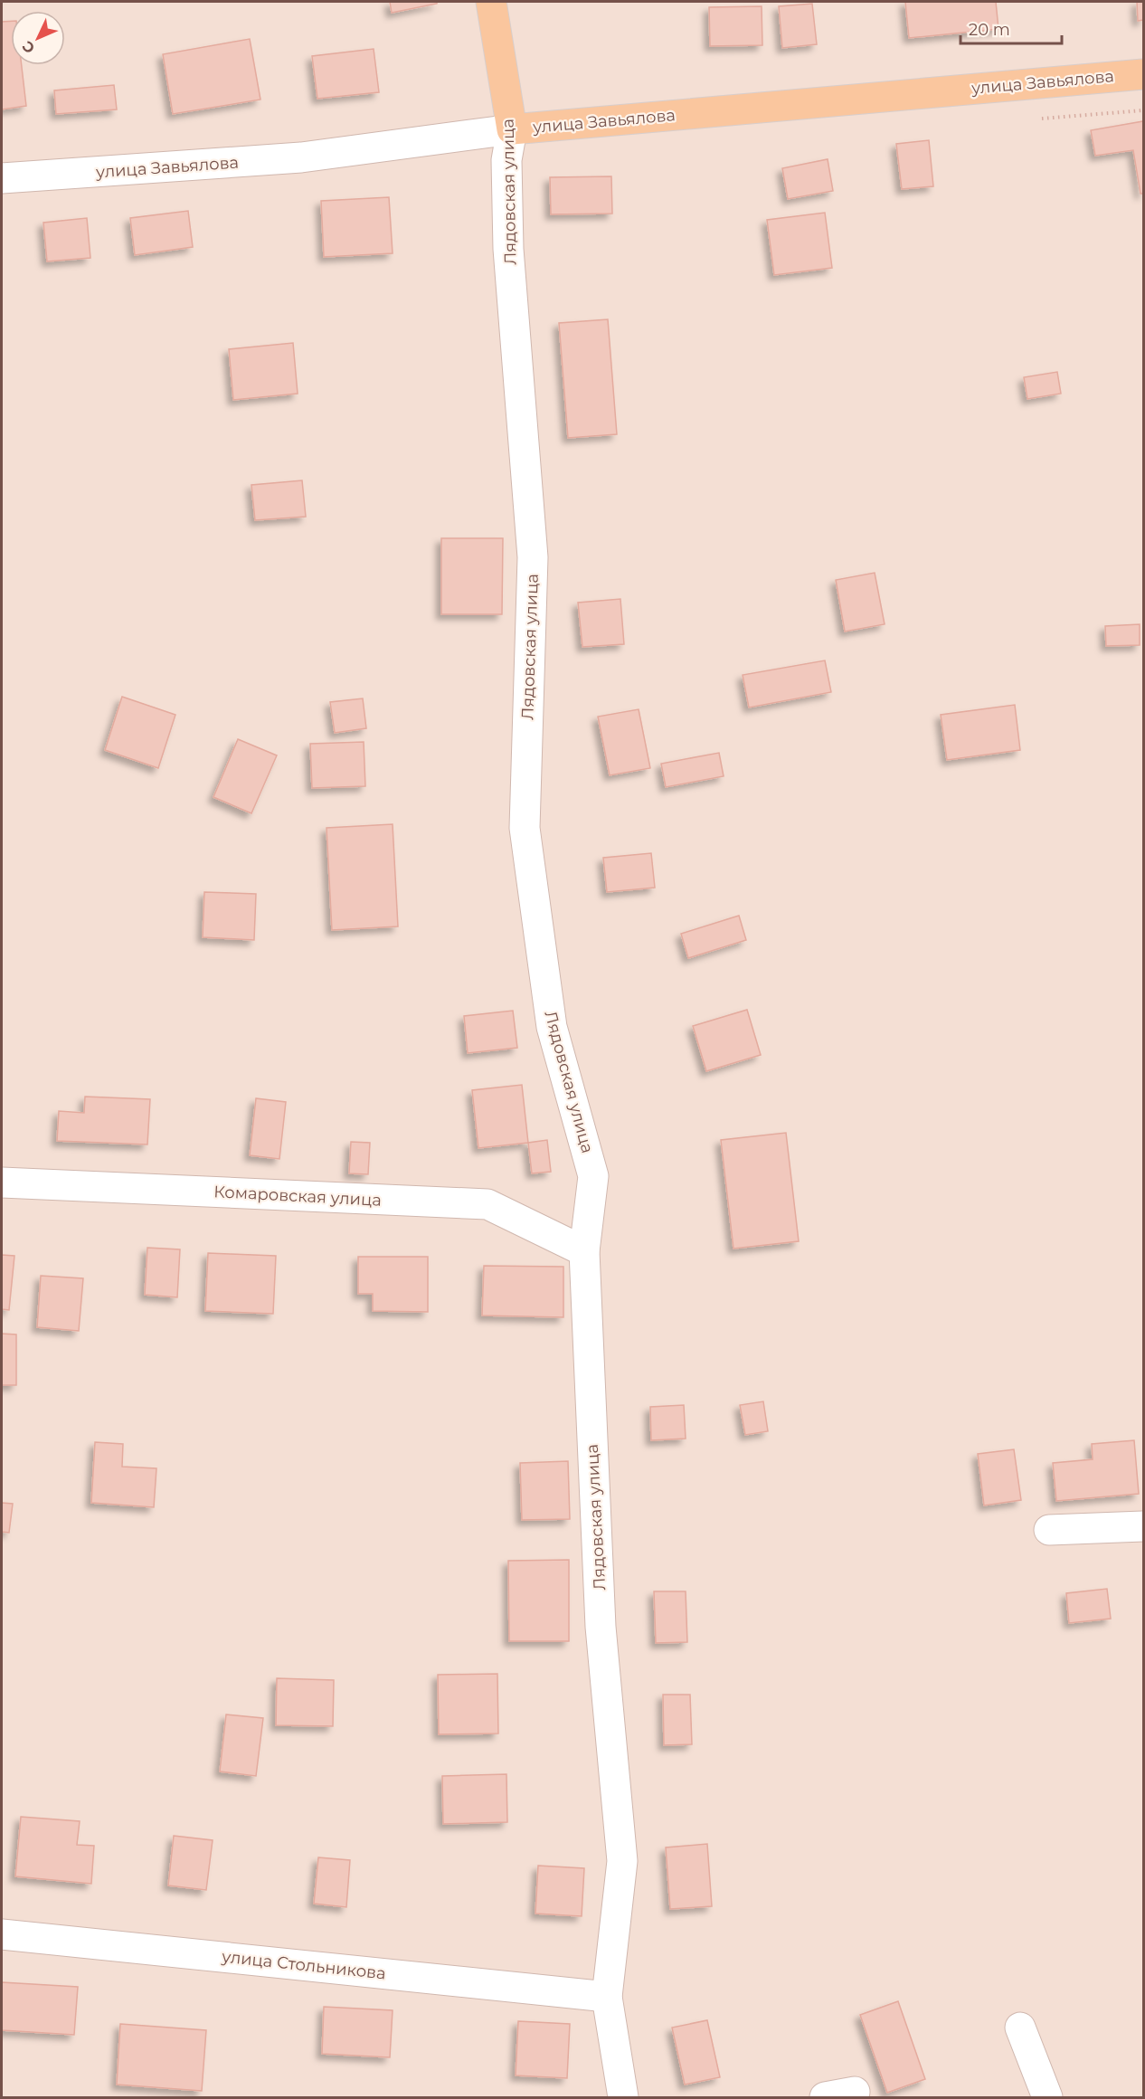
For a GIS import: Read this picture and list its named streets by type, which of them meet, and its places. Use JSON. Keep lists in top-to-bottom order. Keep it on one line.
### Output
{"streets":{"main road":["улица Завьялова","Лядовская улица"],"street":["Комаровская улица","улица Стольникова"]},"crossings":[["улица Завьялова","Лядовская улица"],["Лядовская улица","Комаровская улица"],["Лядовская улица","улица Стольникова"]],"scale_bar":"20 m","north":"bottom left"}
